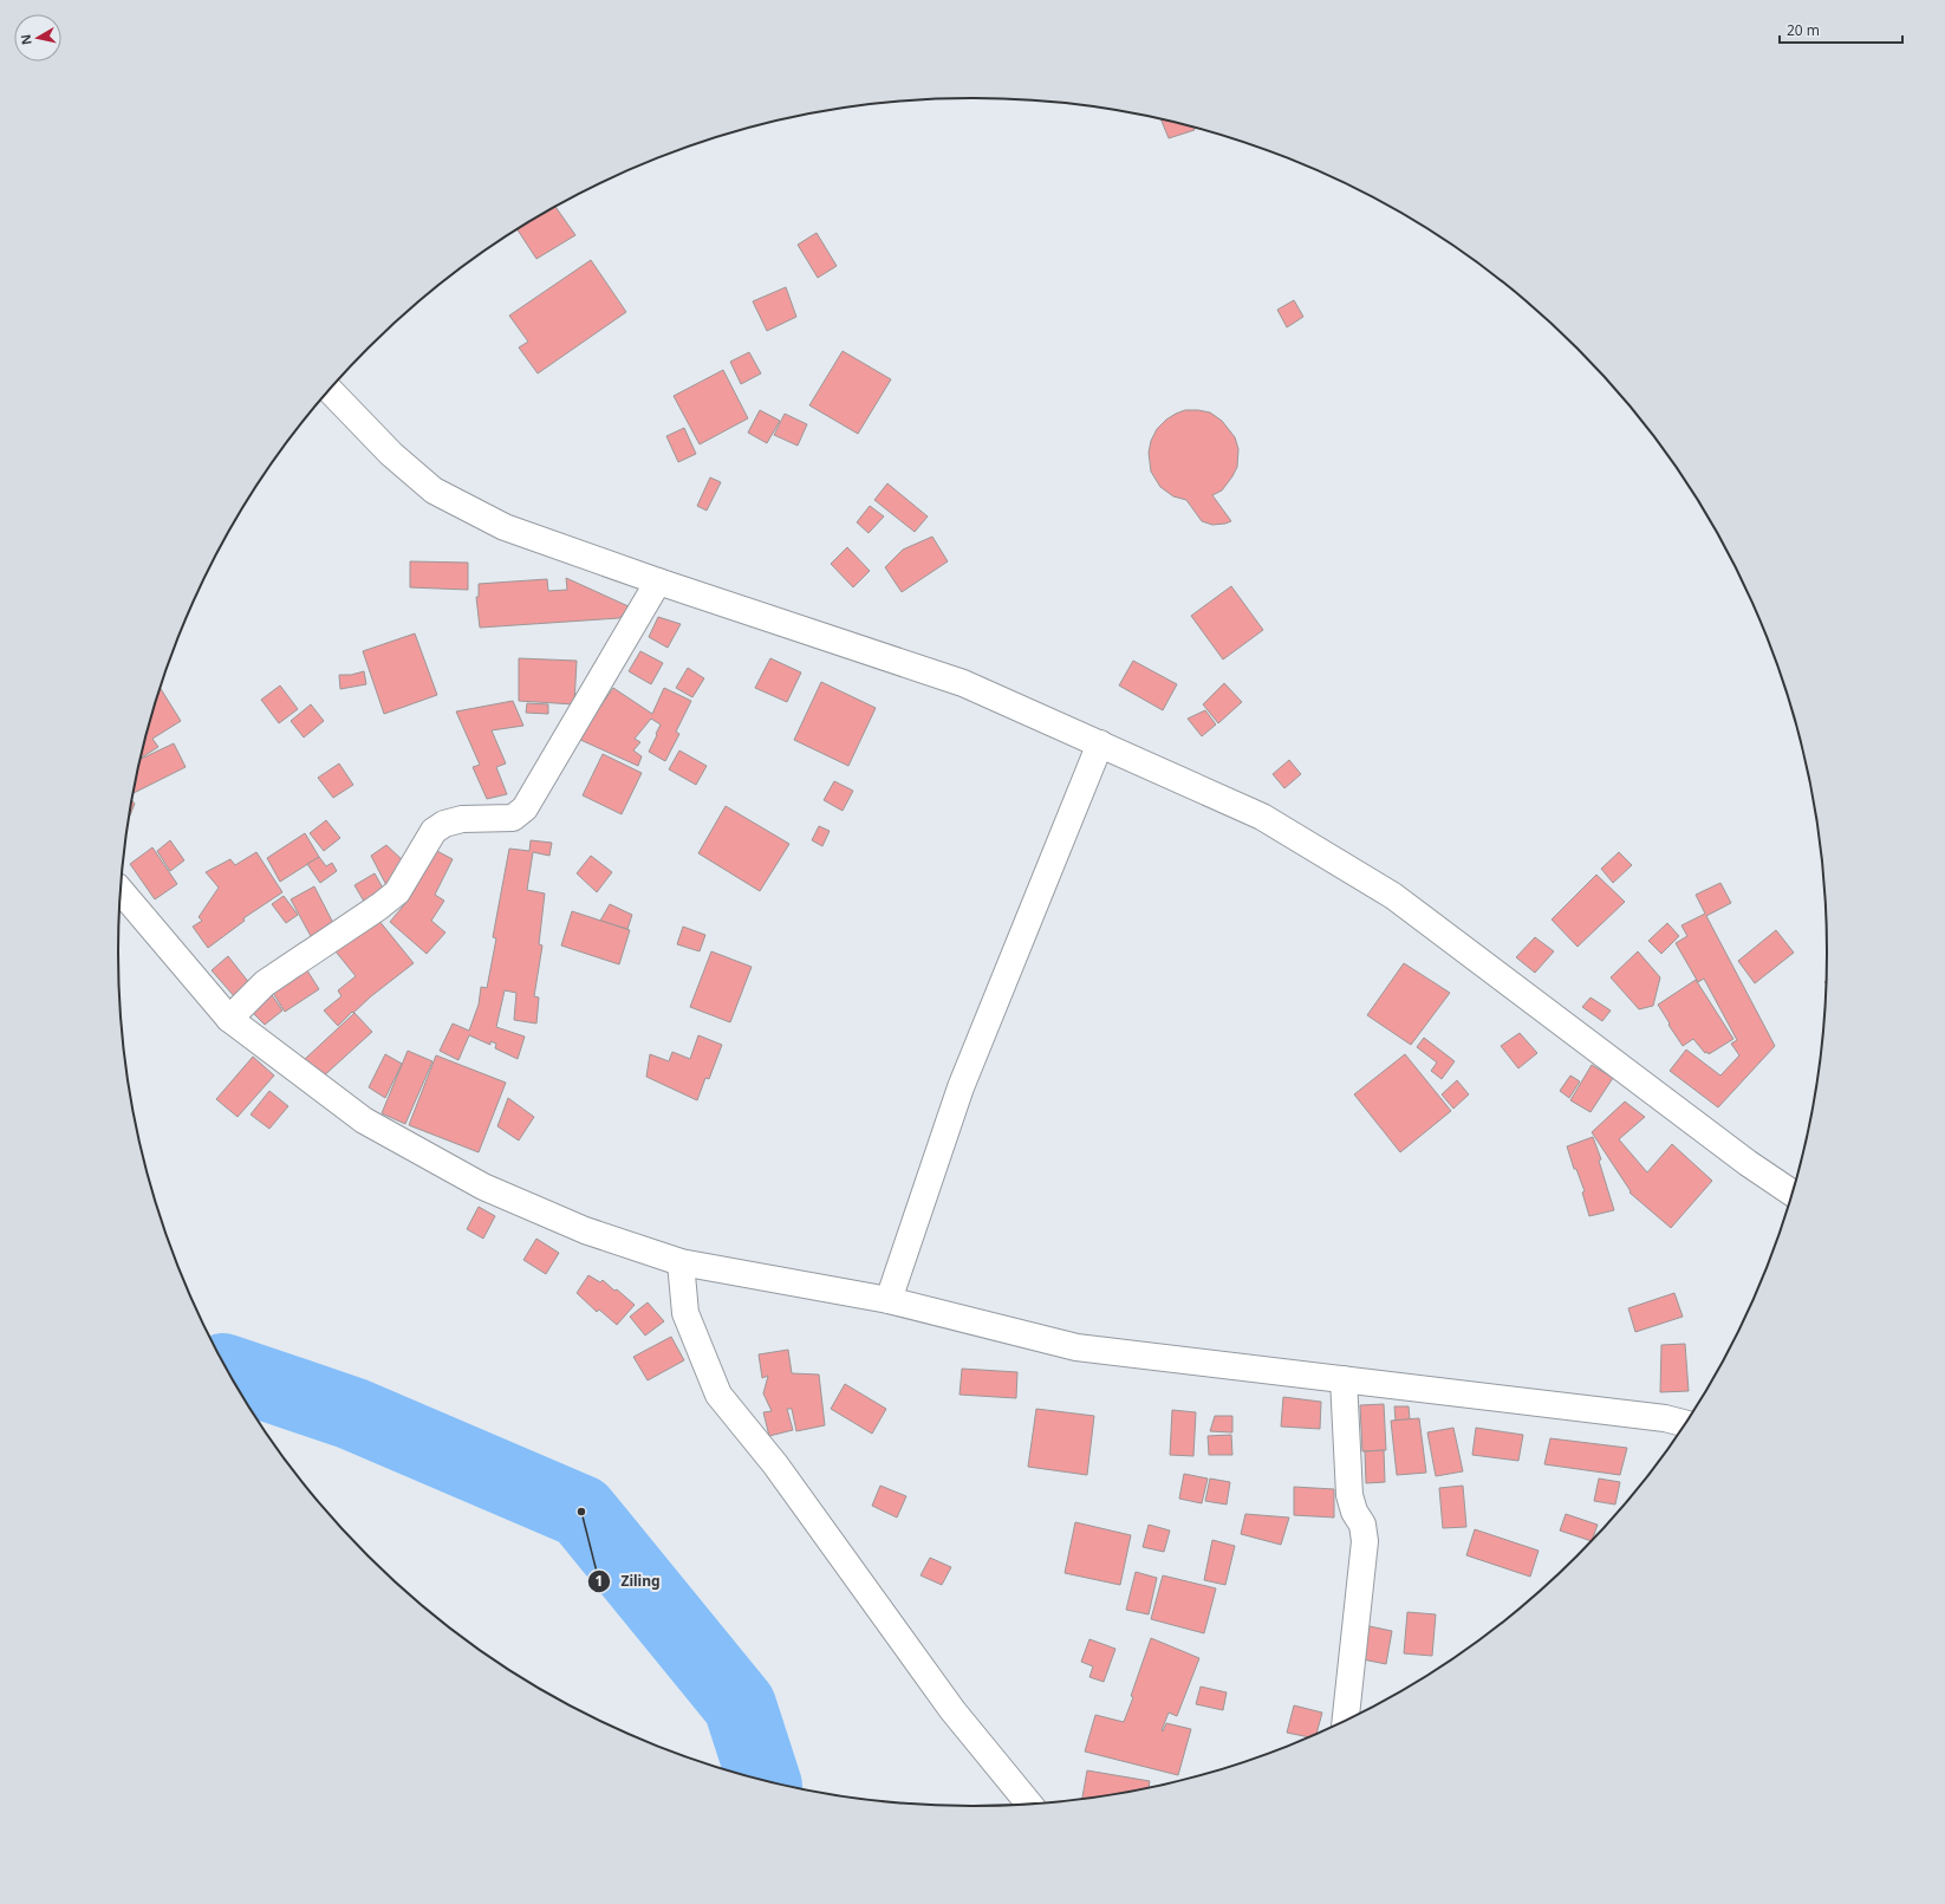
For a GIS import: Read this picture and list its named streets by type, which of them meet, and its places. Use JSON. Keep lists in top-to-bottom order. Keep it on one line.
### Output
{"places":["Ziling"],"scale_bar":"20 m","north":"left"}
